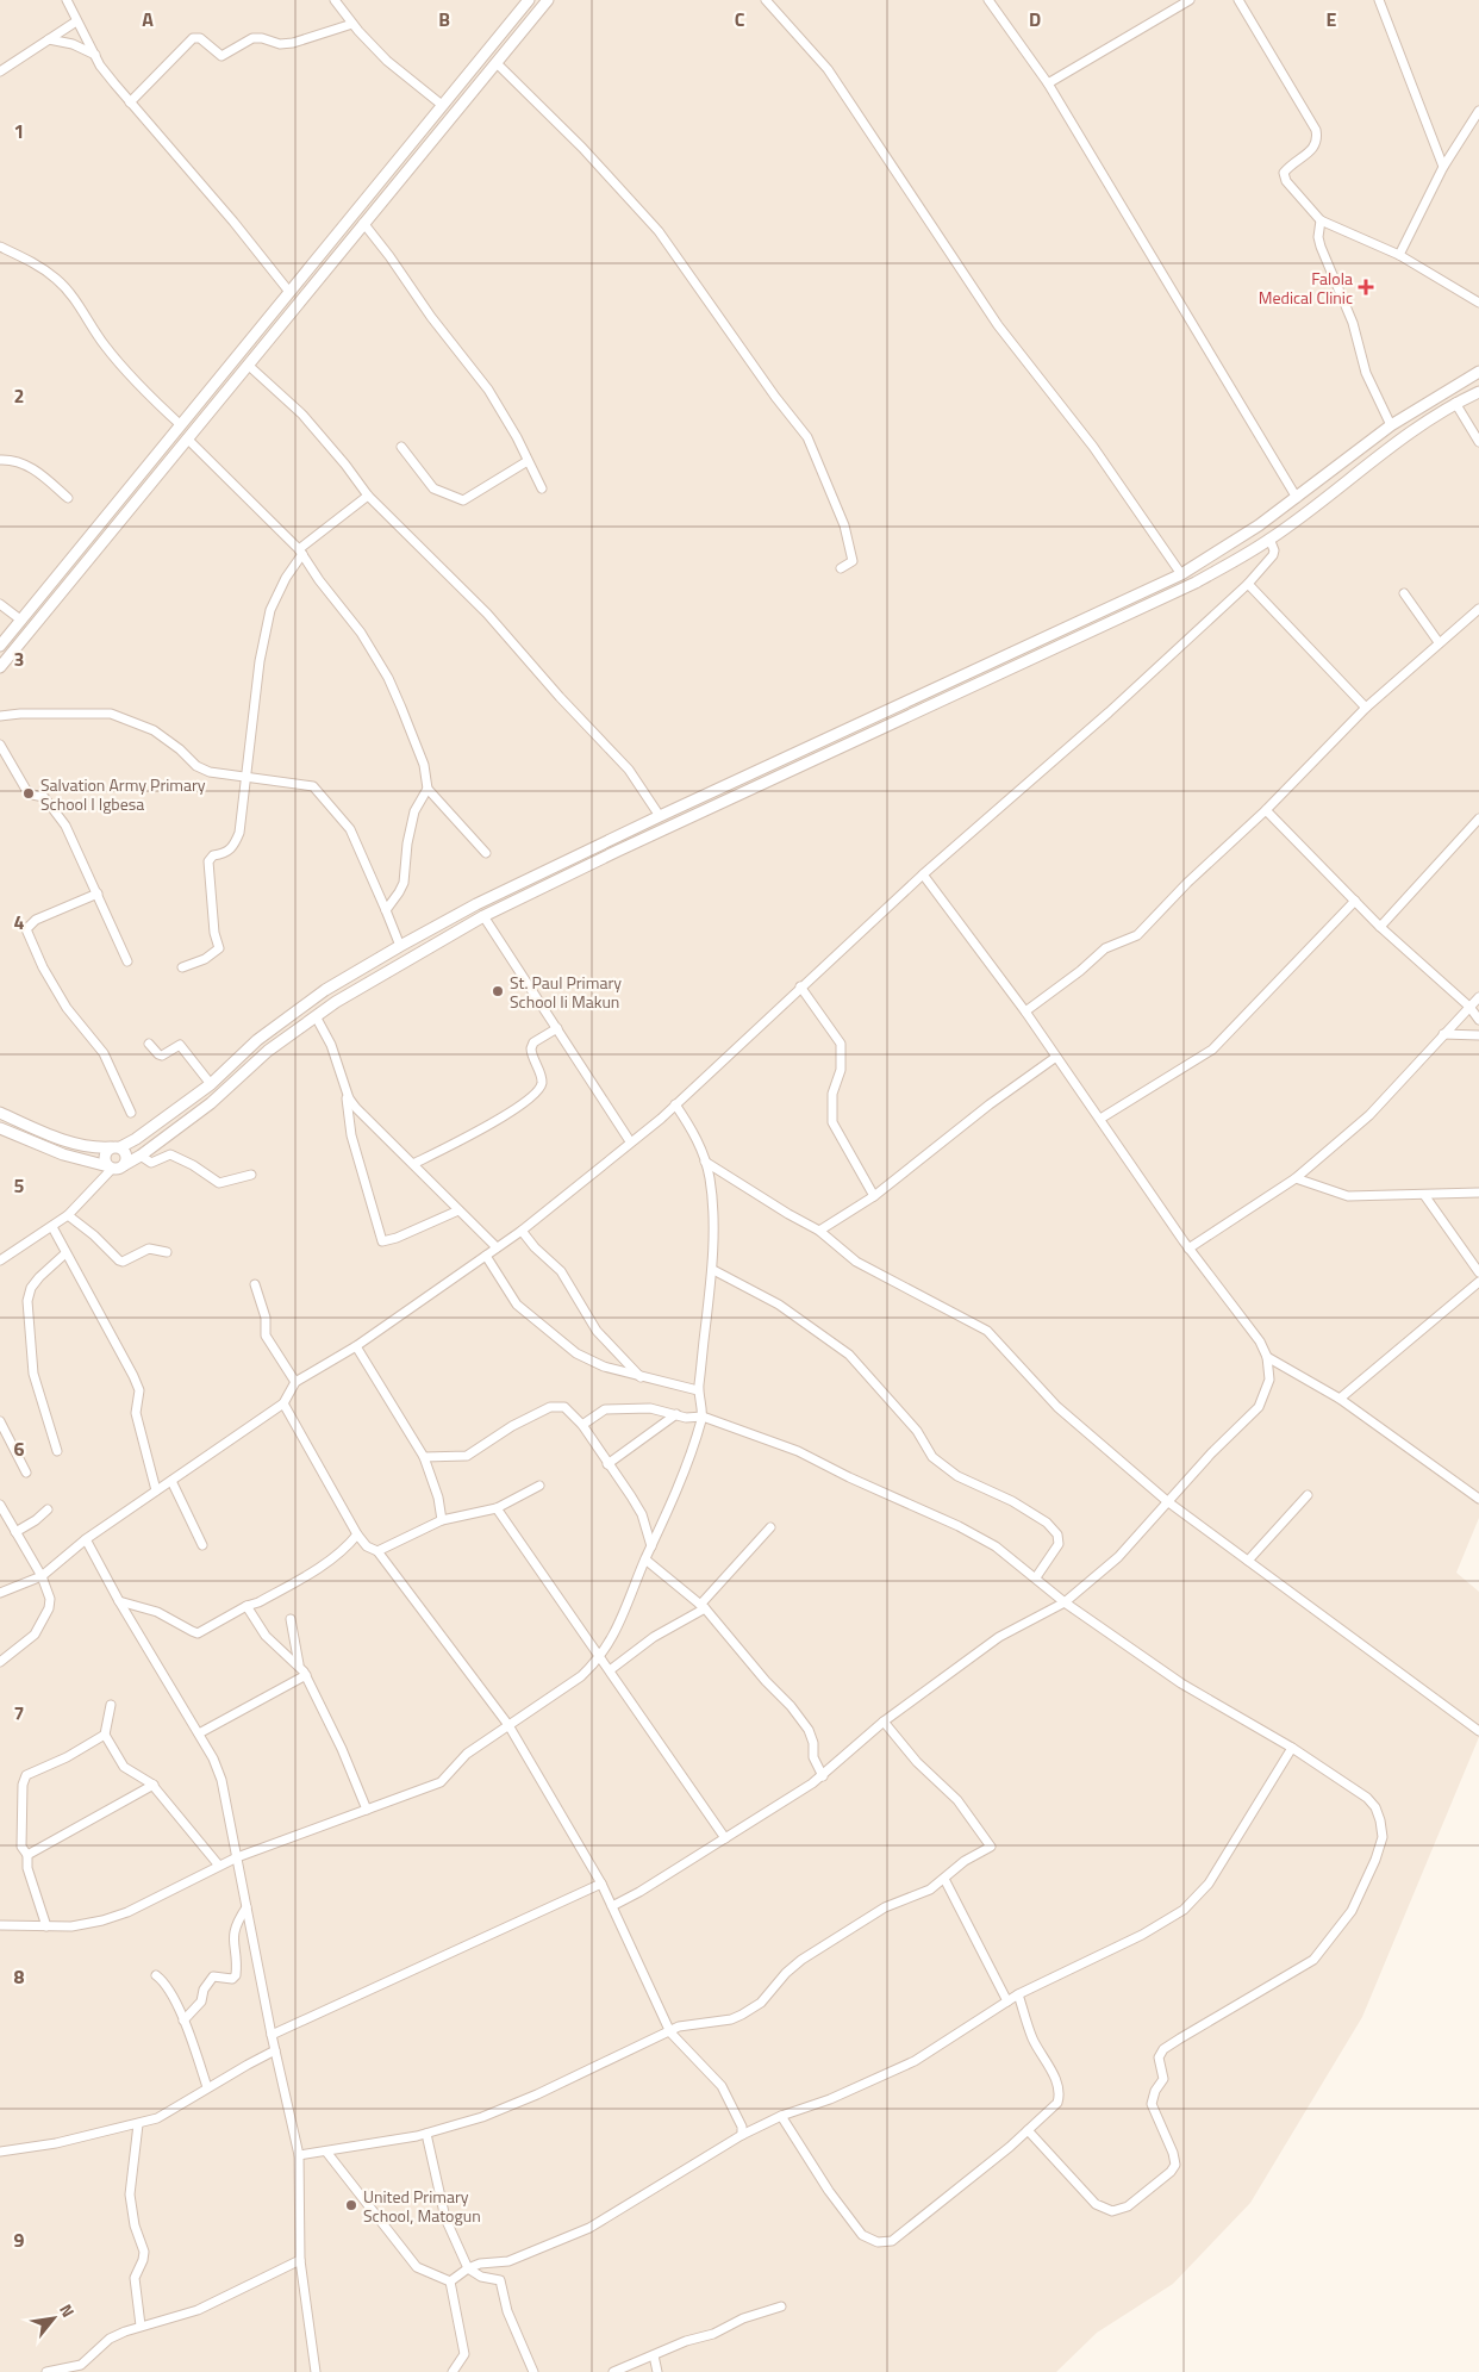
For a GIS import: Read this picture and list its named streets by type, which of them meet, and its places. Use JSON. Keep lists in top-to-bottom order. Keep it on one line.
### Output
{"places":{"health":["Falola Medical Clinic"],"other":["Salvation Army Primary School I Igbesa","St. Paul Primary School Ii Makun","United Primary School, Matogun"]},"north":"top right","grid":{"columns":["A","B","C","D","E"],"rows":["1","2","3","4","5","6","7","8","9"]}}
